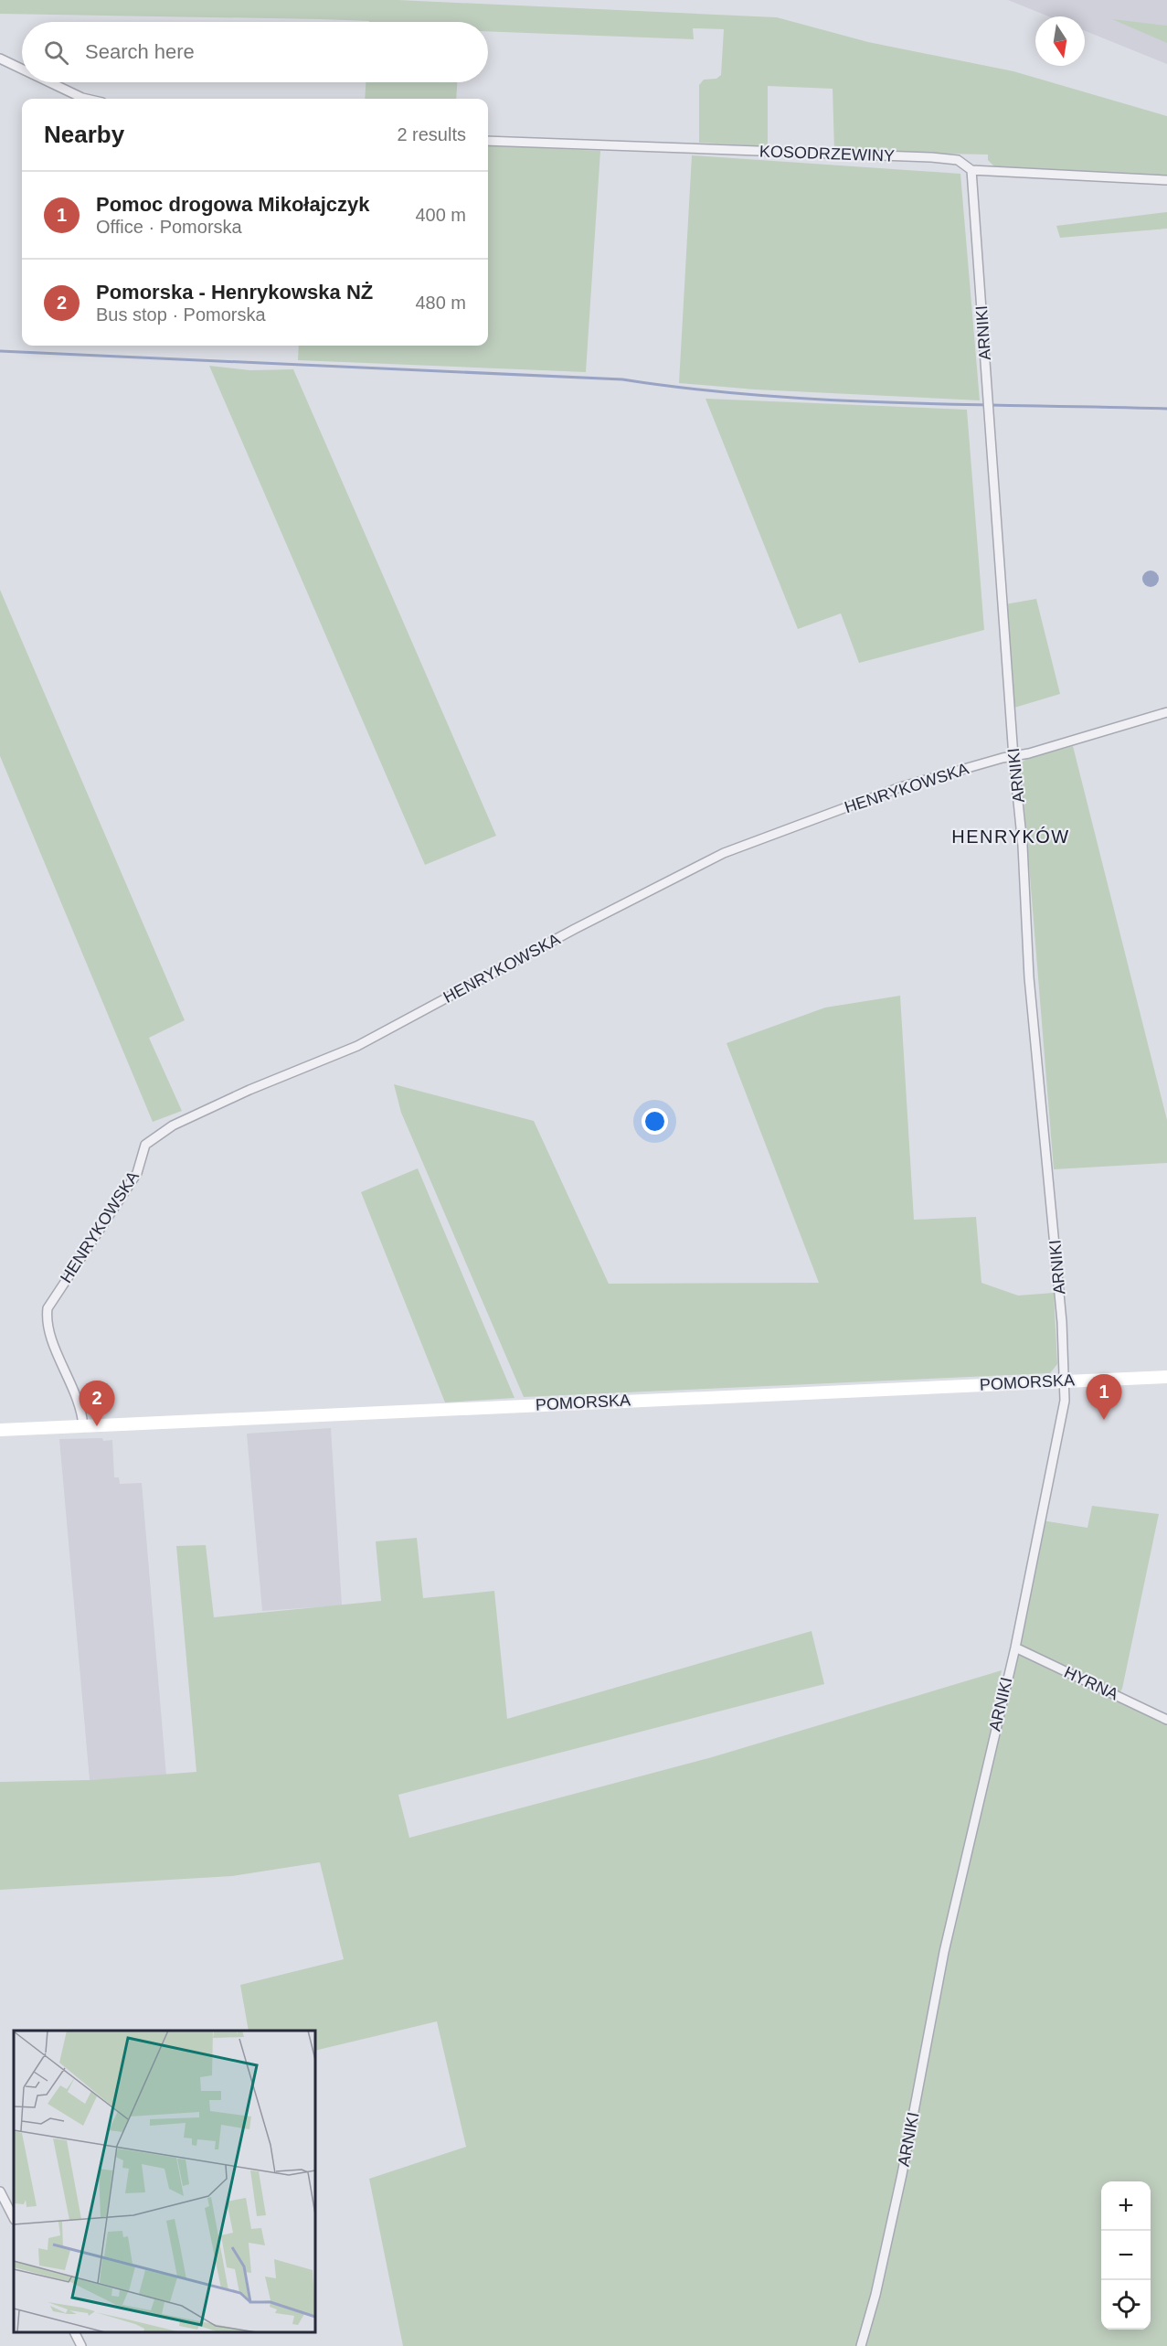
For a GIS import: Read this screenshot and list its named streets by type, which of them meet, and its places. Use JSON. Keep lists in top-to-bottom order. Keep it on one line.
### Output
{"streets":{"street":["KOSODRZEWINY","ARNIKI","HENRYKOWSKA","POMORSKA","HYRNA"]},"crossings":[["KOSODRZEWINY","ARNIKI"],["ARNIKI","HENRYKOWSKA"],["ARNIKI","POMORSKA"],["ARNIKI","HYRNA"],["HENRYKOWSKA","POMORSKA"]],"districts":["HENRYKÓW"],"north":"bottom","page":{"search":"Search here","heading":["Nearby","2 results"],"list":[{"mark":"1","name":"Pomoc drogowa Mikołajczyk","note":"Office · Pomorska","value":"400 m"},{"mark":"2","name":"Pomorska - Henrykowska NŻ","note":"Bus stop · Pomorska","value":"480 m"}],"pins":["1","2"],"map_buttons":["+","−"]}}
